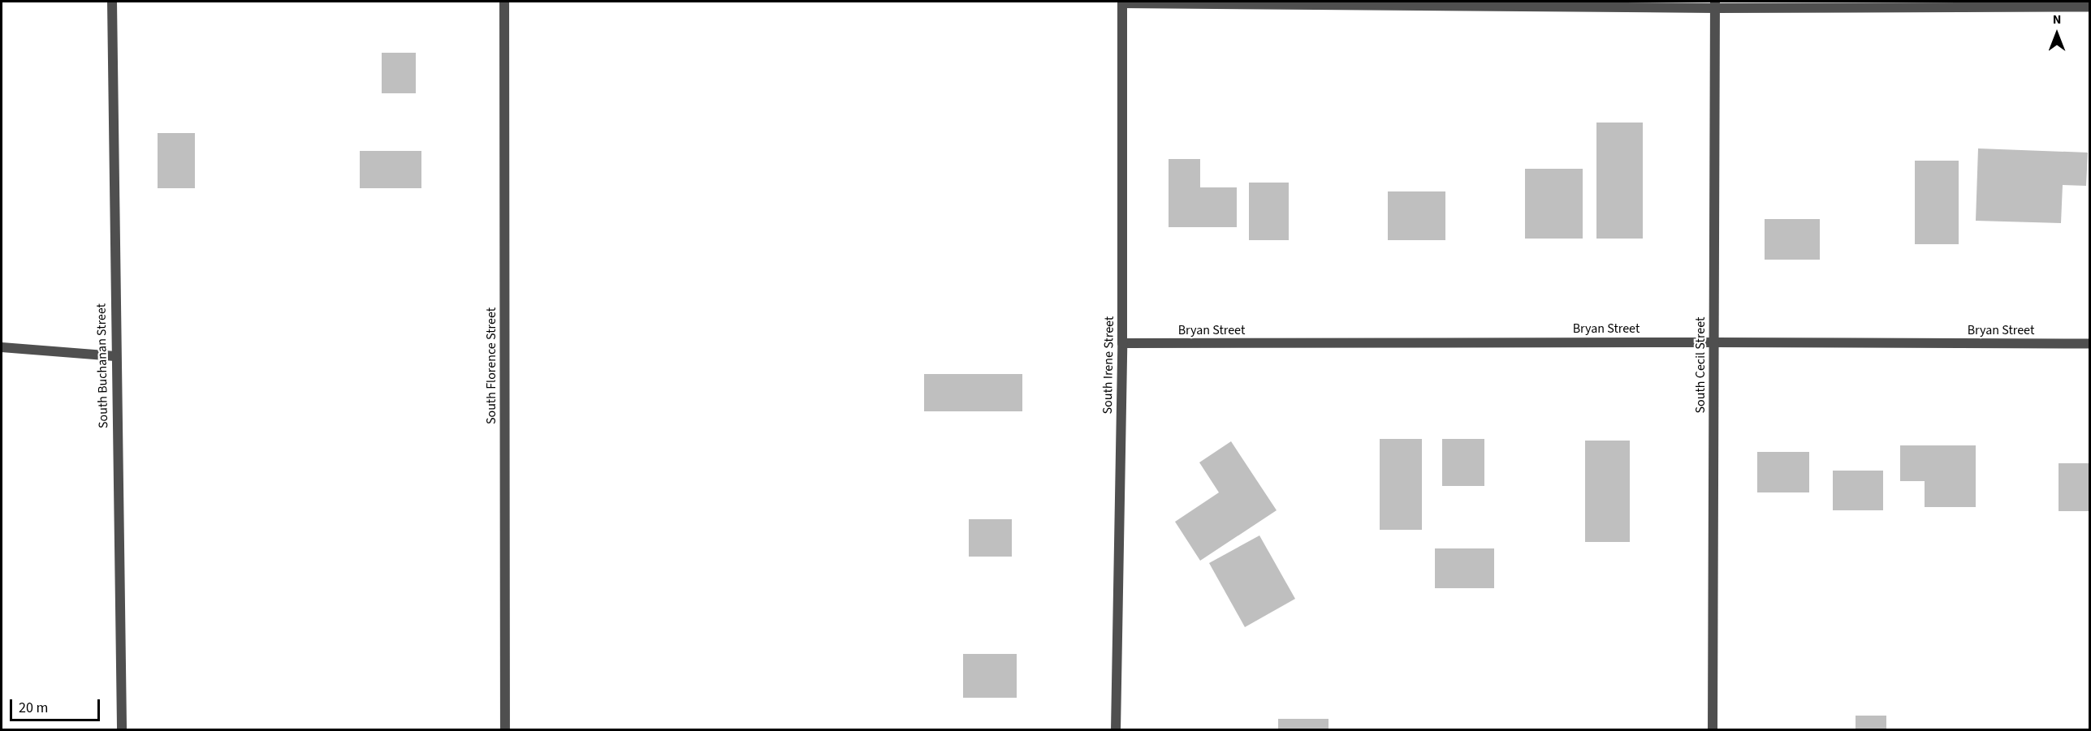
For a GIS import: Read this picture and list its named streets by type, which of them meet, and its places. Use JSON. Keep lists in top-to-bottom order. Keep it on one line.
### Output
{"streets":{"street":["Bryan Street","South Irene Street","South Cecil Street","South Buchanan Street","South Florence Street"]},"crossings":[["Bryan Street","South Irene Street"],["Bryan Street","South Cecil Street"]],"scale_bar":"20 m","north":"top"}
